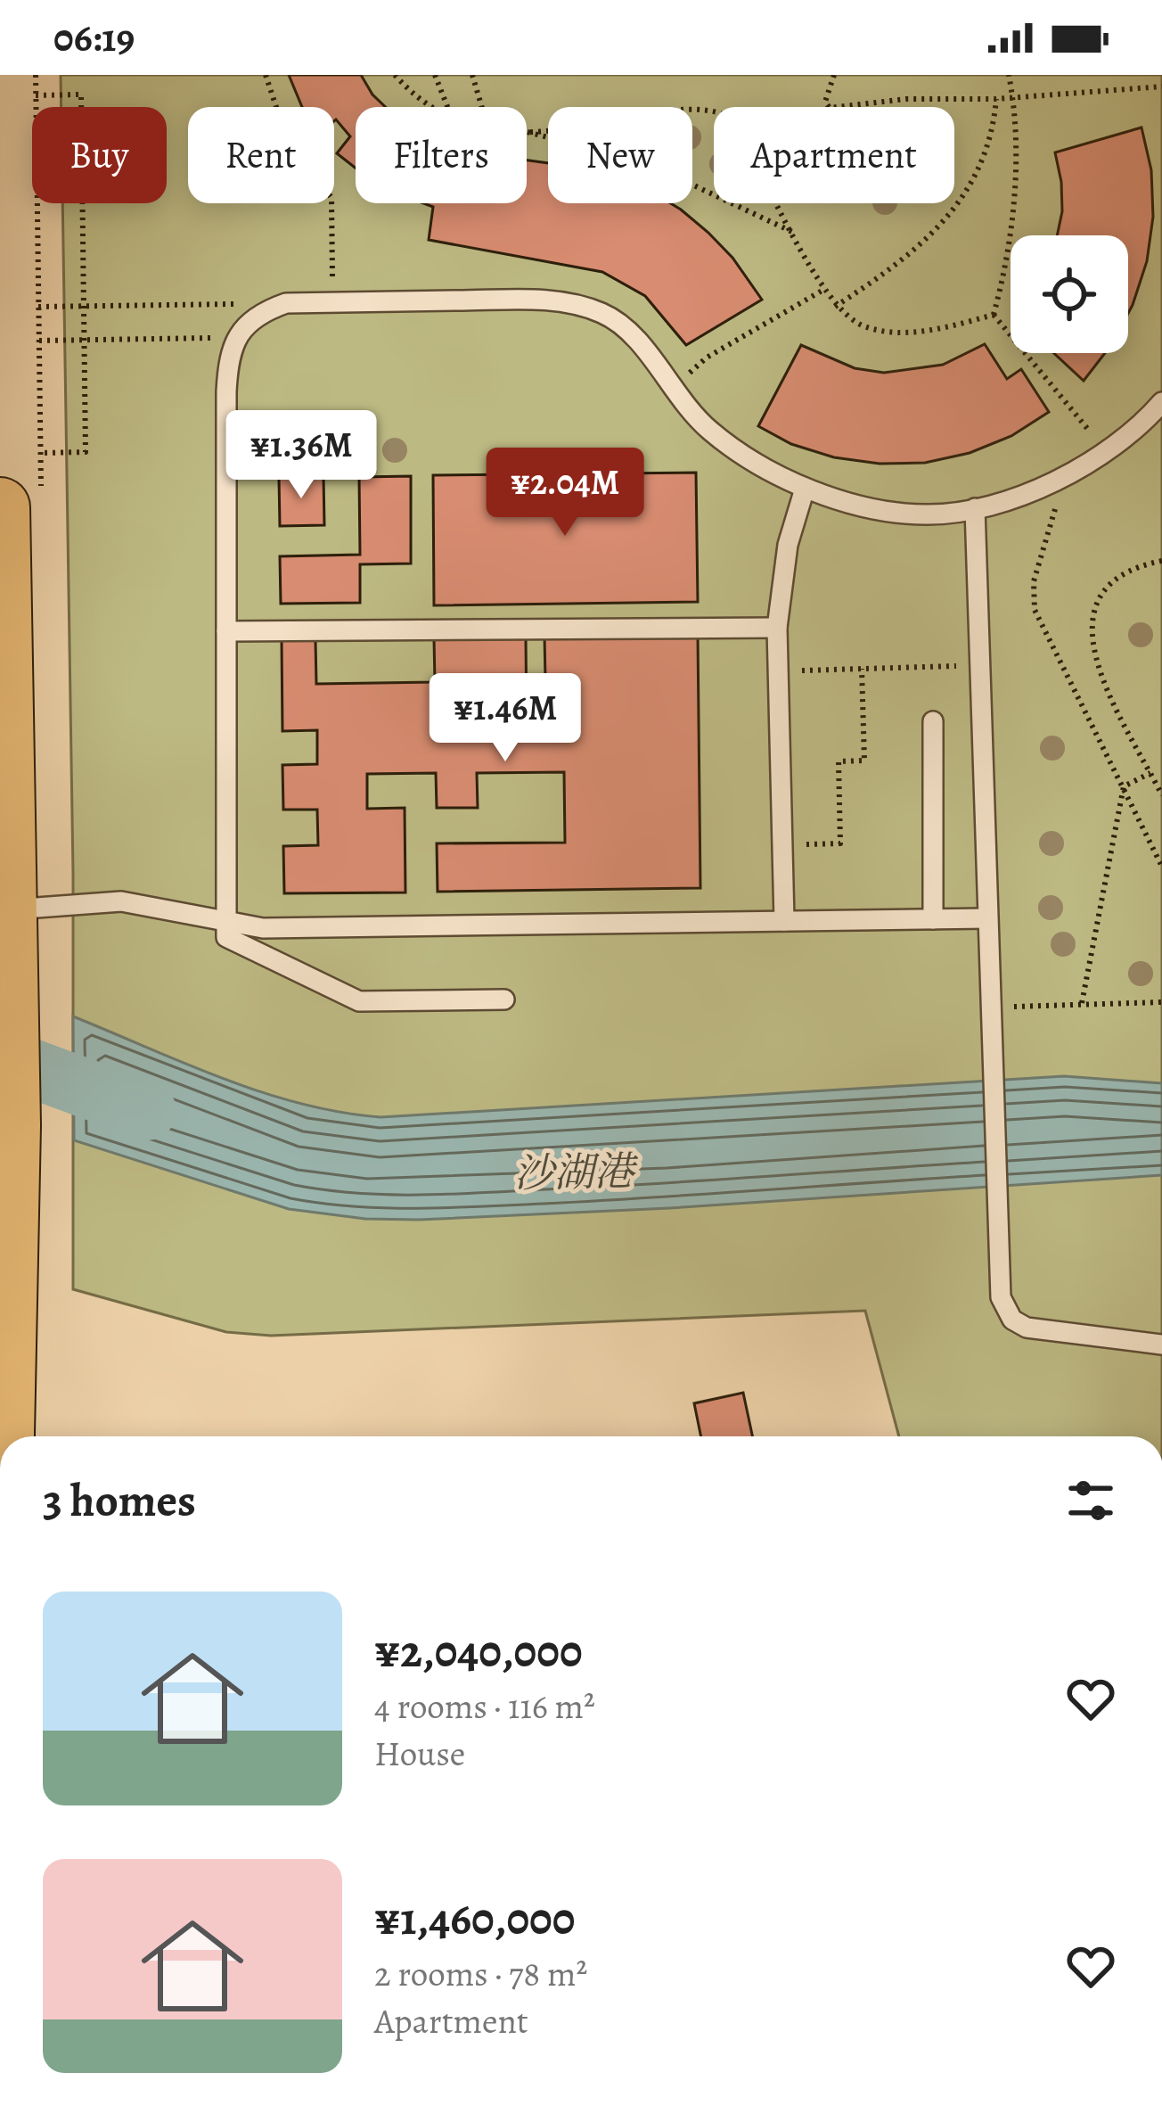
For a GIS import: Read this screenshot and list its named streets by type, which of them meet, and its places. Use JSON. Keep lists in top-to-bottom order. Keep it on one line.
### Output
{"water":["沙湖港"],"page":{"status":"06:19","chip":["Buy","Rent","Filters","New","Apartment"],"price":["¥1.36M","¥2.04M","¥1.46M"],"heading":"3 homes","list":[{"name":"¥2,040,000","note":"4 rooms · 116 m² · House"},{"name":"¥1,460,000","note":"2 rooms · 78 m² · Apartment"}]}}
